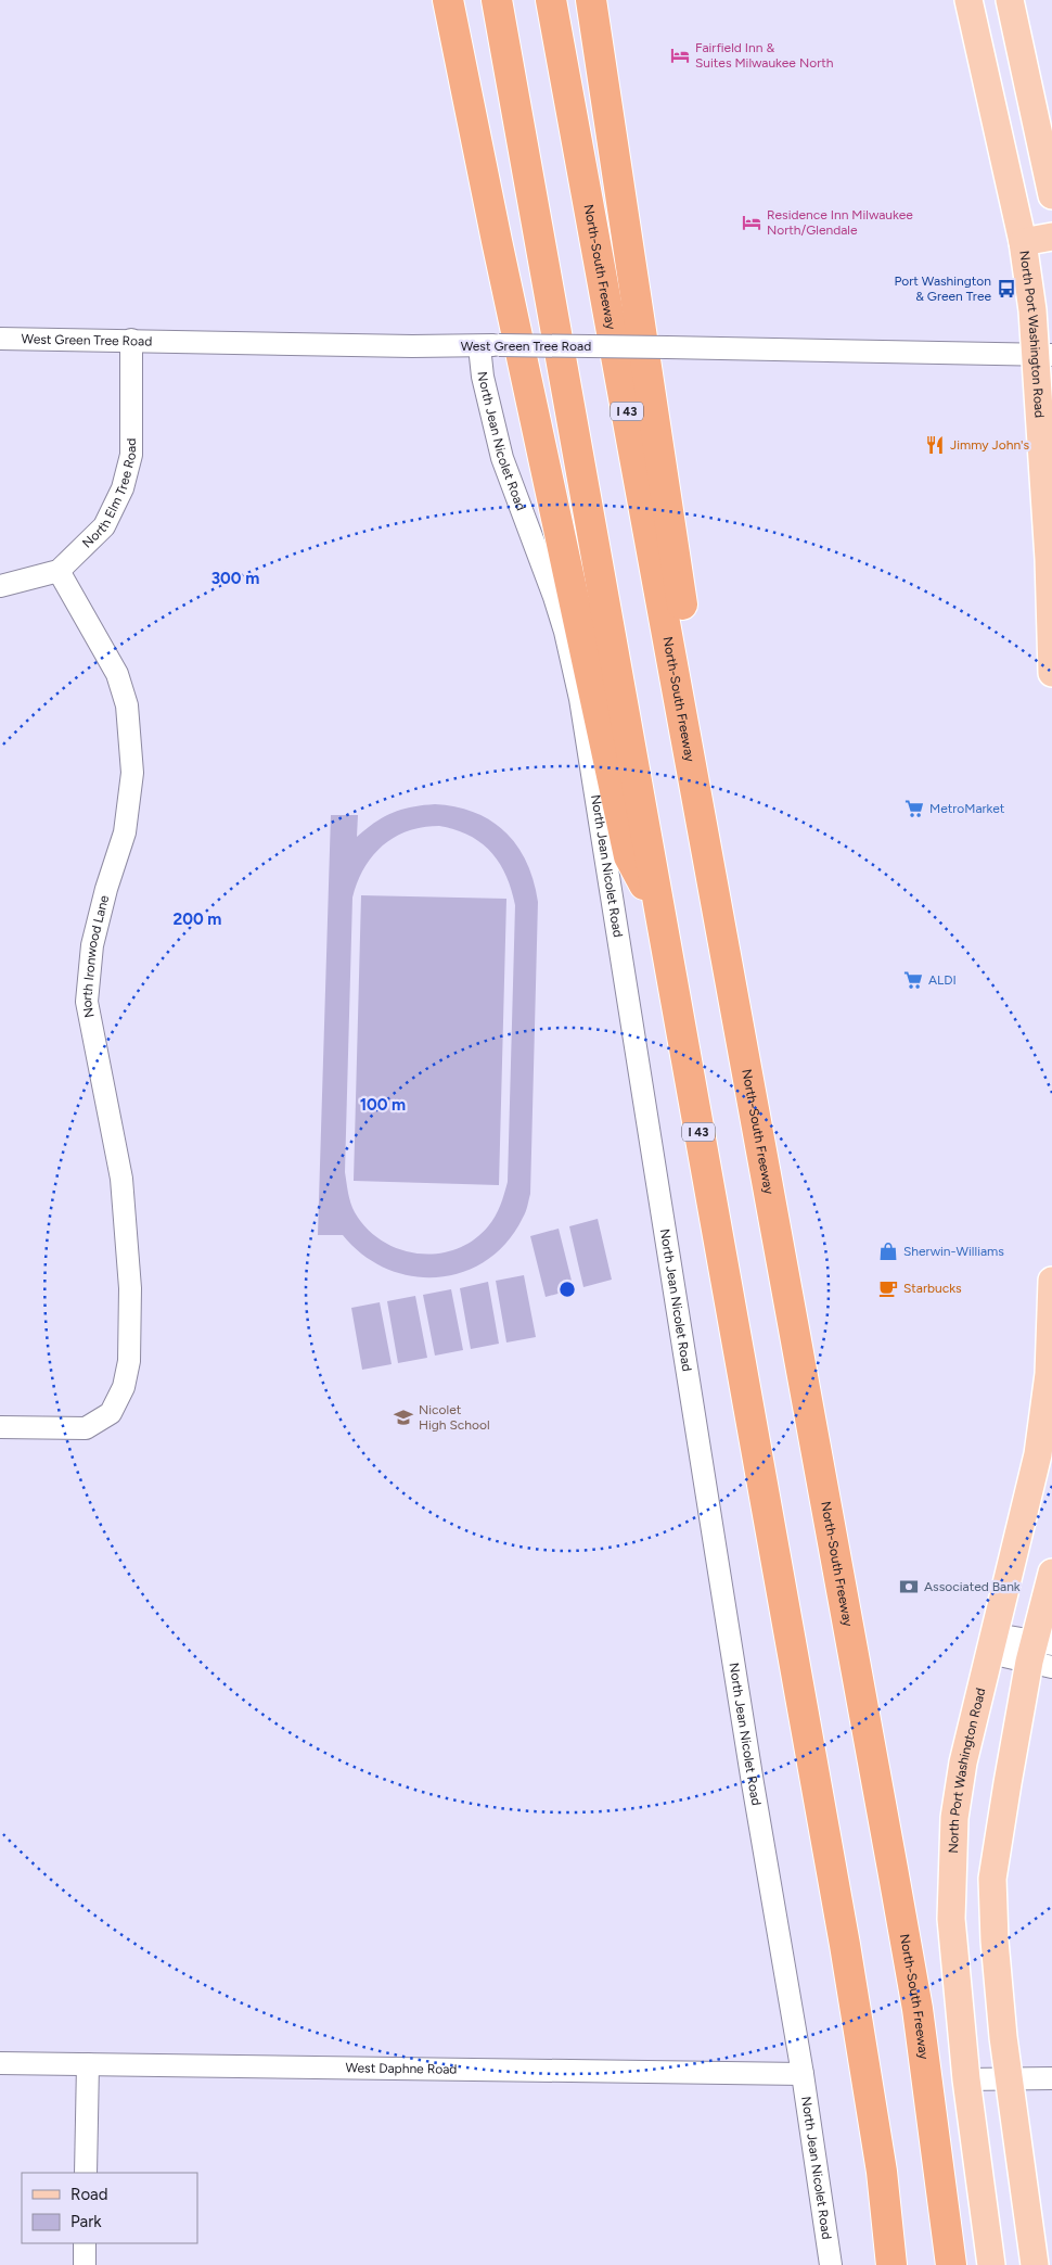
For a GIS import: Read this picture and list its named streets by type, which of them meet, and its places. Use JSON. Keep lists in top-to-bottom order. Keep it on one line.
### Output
{"streets":{"highway":["North-South Freeway","I 43"],"main road":["North Port Washington Road"],"street":["West Green Tree Road","North Jean Nicolet Road","North Elm Tree Road","North Ironwood Lane","West Daphne Road"]},"crossings":[["North Port Washington Road","West Green Tree Road"],["West Green Tree Road","North Jean Nicolet Road"],["West Green Tree Road","North Elm Tree Road"],["North Jean Nicolet Road","West Daphne Road"],["North Elm Tree Road","North Ironwood Lane"]],"places":{"hotel":["Fairfield Inn & Suites Milwaukee North","Residence Inn Milwaukee North/Glendale"],"bus stop":["Port Washington & Green Tree"],"restaurant":["Jimmy John's"],"supermarket":["MetroMarket","ALDI"],"shop":["Sherwin-Williams"],"cafe":["Starbucks"],"school or university":["Nicolet High School"],"bank":["Associated Bank"]},"legend":["Road","Park"],"rings":["300 m","200 m","100 m"]}
